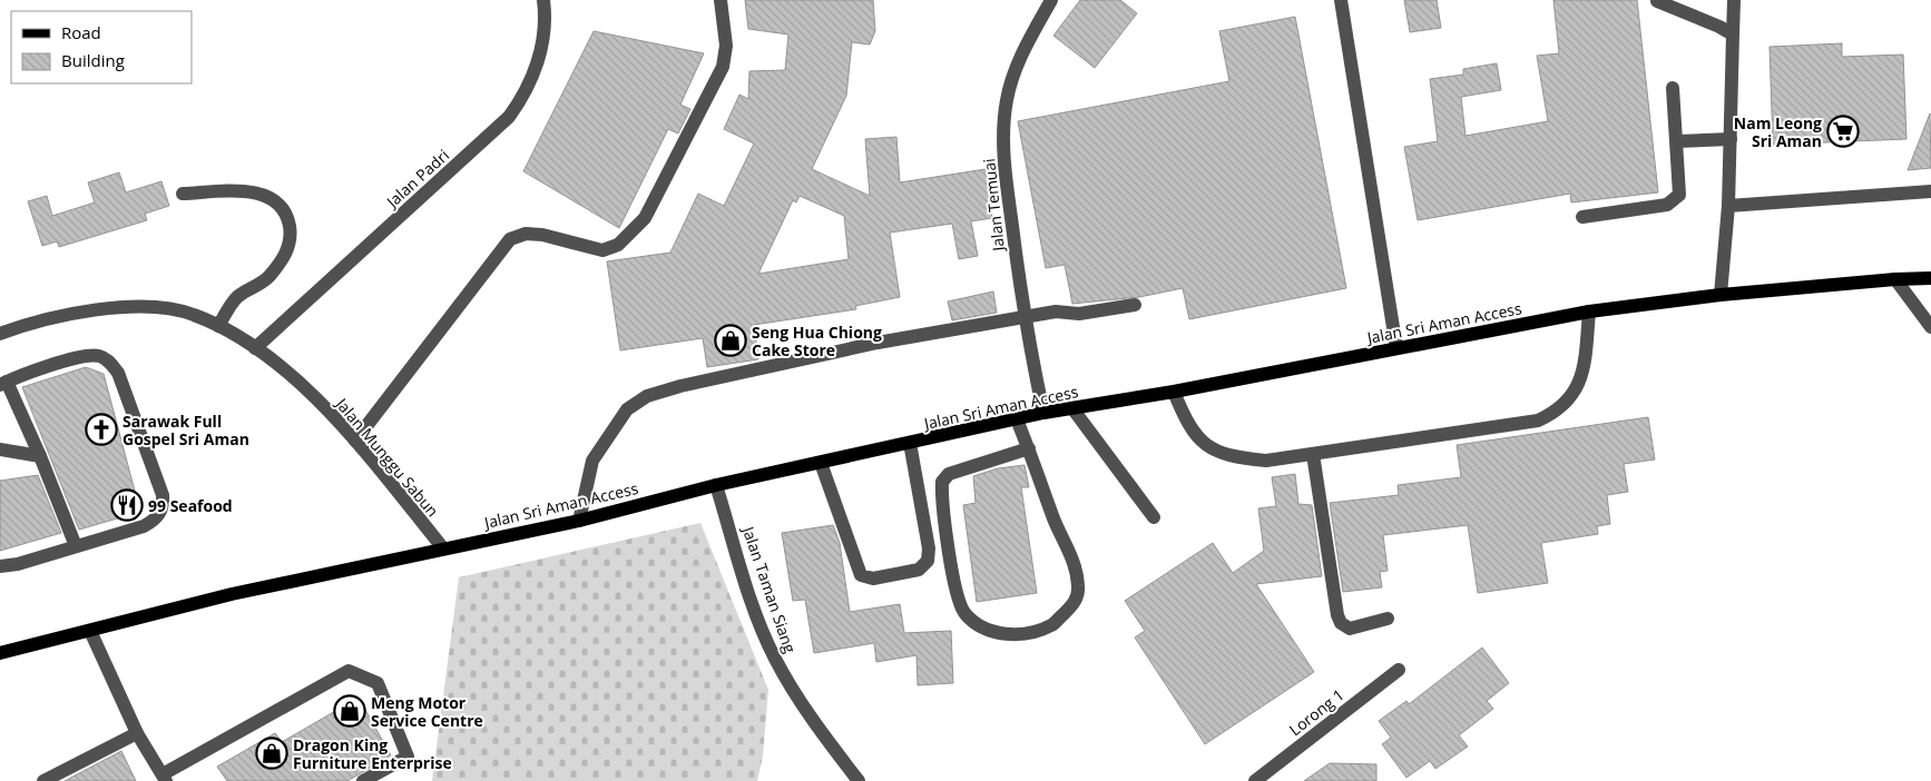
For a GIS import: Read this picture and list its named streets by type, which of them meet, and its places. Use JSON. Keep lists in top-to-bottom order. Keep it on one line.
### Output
{"streets":{"main road":["Jalan Sri Aman Access"],"street":["Jalan Padri","Jalan Temuai","Jalan Munggu Sabun","Jalan Taman Siang","Lorong 1"]},"crossings":[["Jalan Padri","Jalan Munggu Sabun"],["Jalan Temuai","Jalan Sri Aman Access"],["Jalan Sri Aman Access","Jalan Munggu Sabun"],["Jalan Sri Aman Access","Jalan Taman Siang"]],"places":{"supermarket":["Nam Leong Sri Aman"],"shop":["Seng Hua Chiong Cake Store","Meng Motor Service Centre","Dragon King Furniture Enterprise"],"church":["Sarawak Full Gospel Sri Aman"],"restaurant":["99 Seafood"]},"legend":["Road","Building"]}
